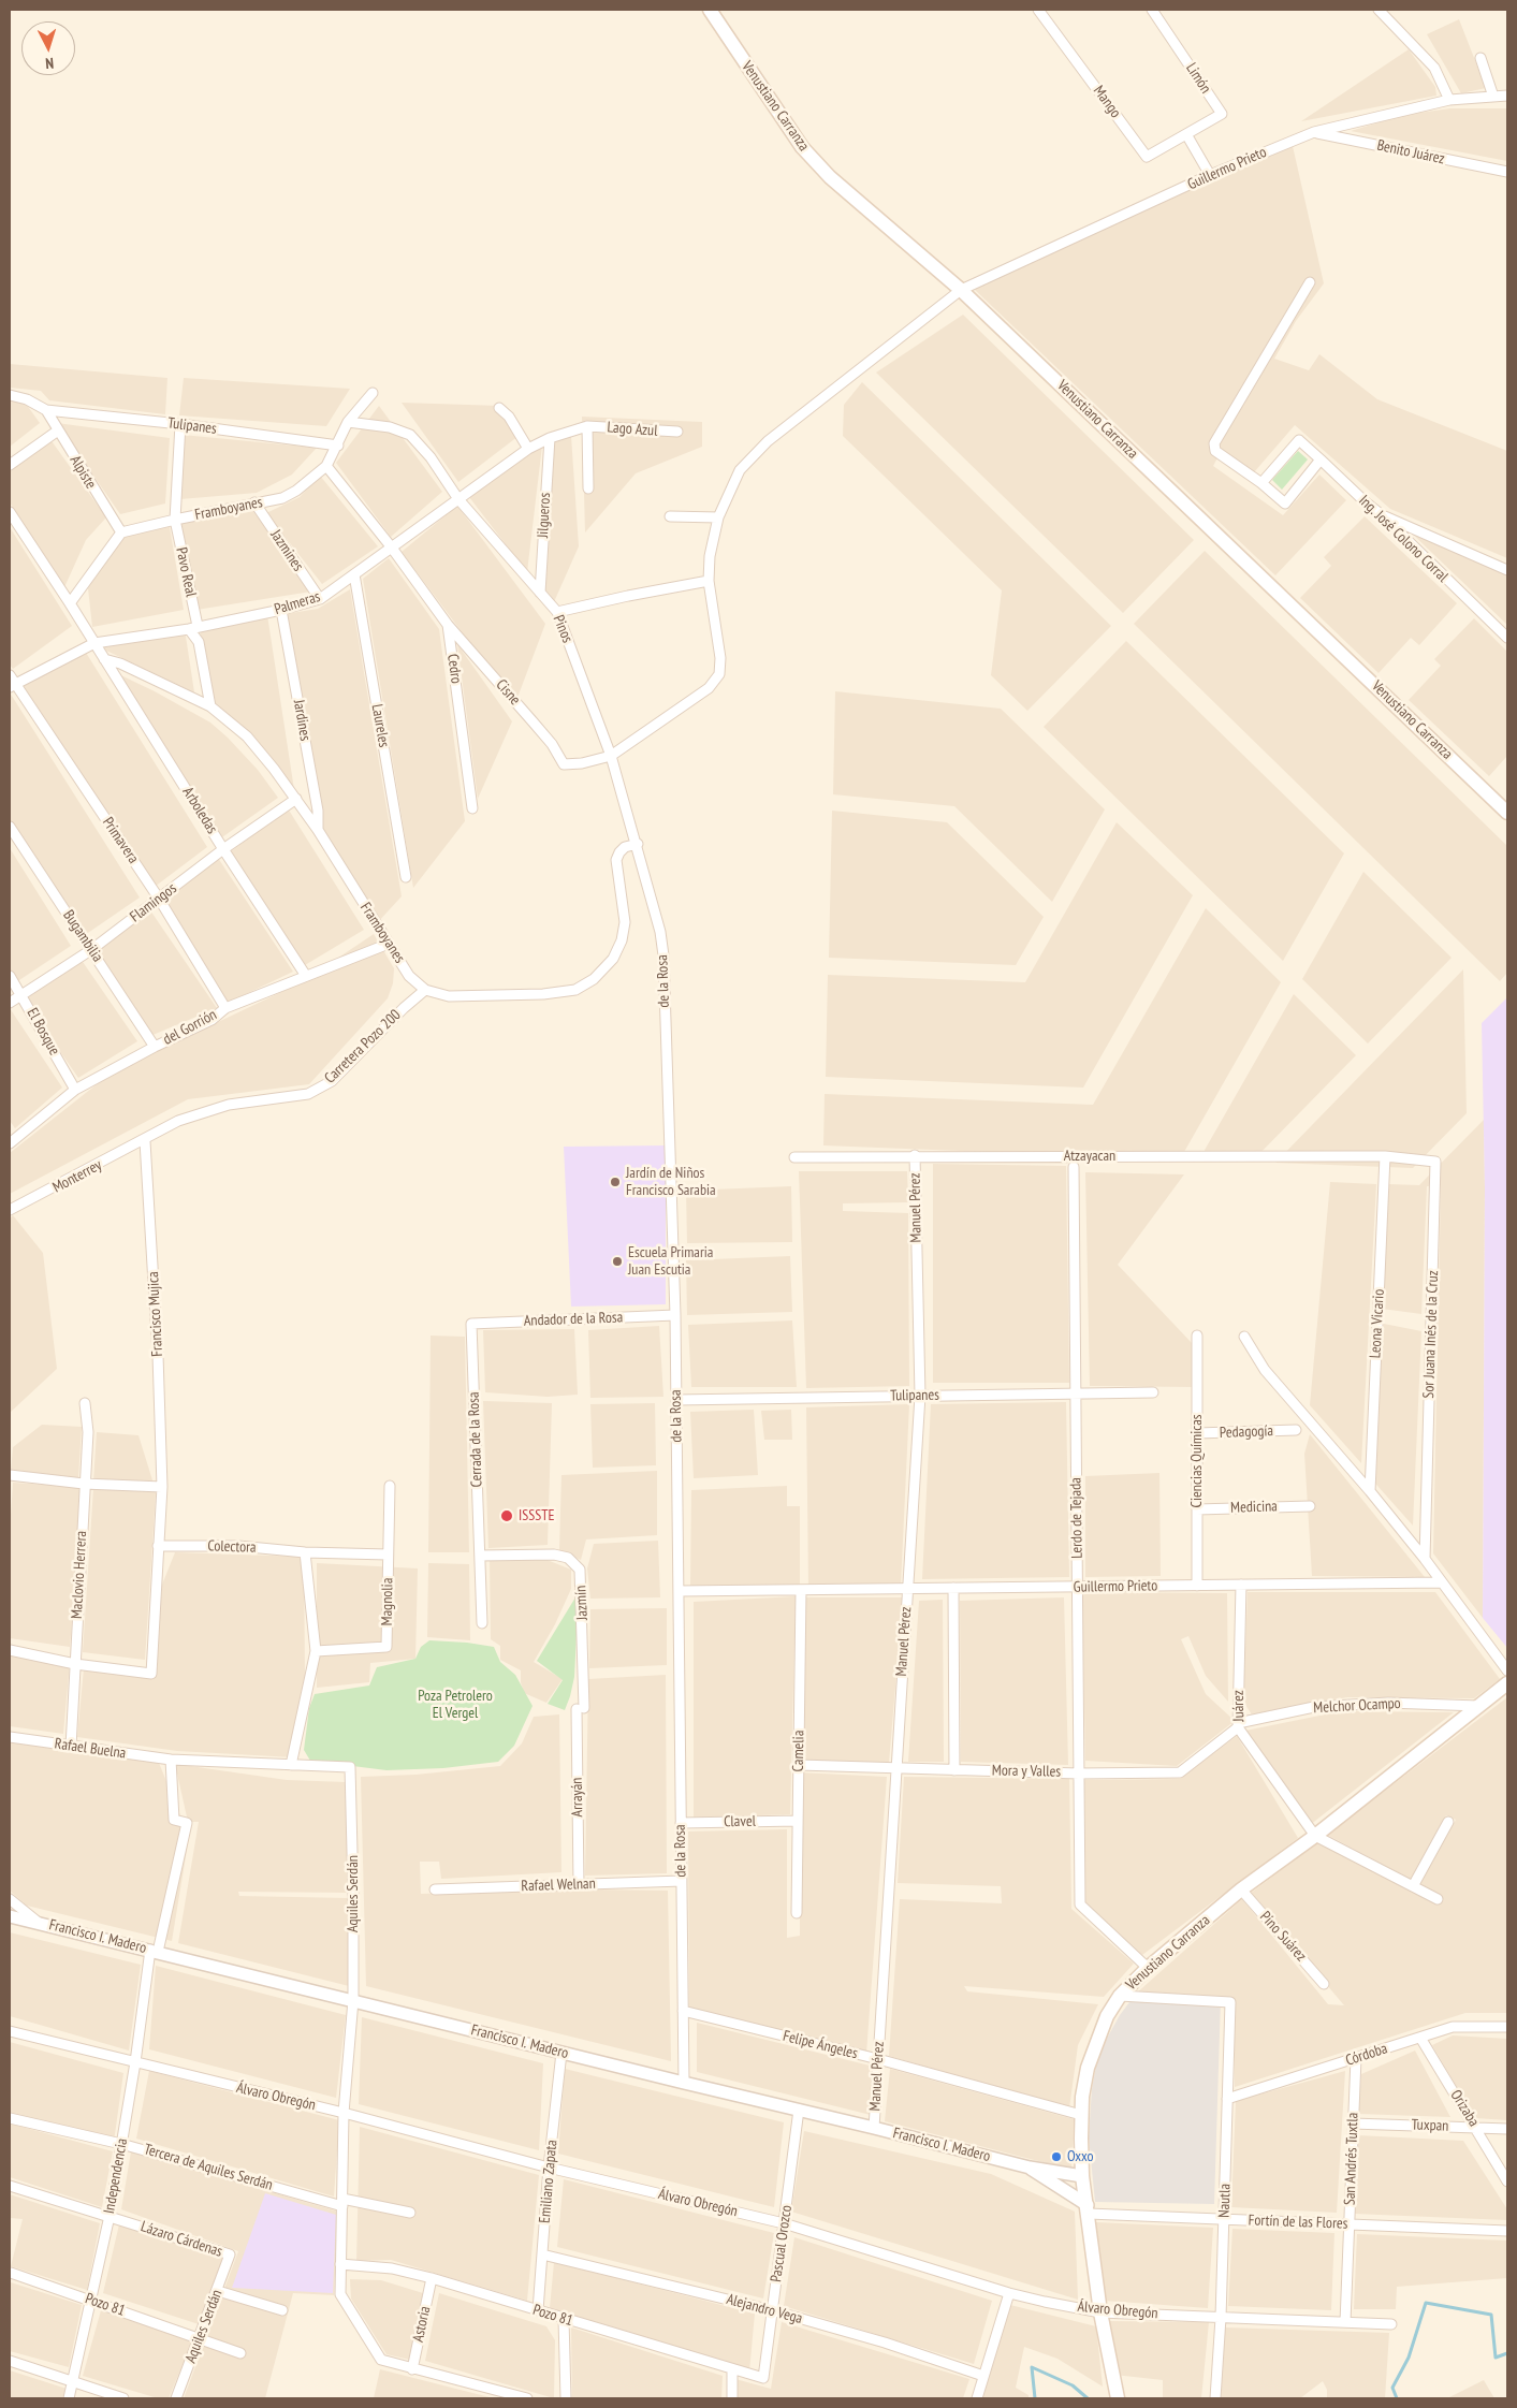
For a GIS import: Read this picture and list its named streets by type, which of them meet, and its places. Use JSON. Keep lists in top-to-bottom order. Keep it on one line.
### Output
{"streets":{"main road":["Venustiano Carranza"],"street":["Limón","Mango","Benito Juárez","Guillermo Prieto","Tulipanes","Lago Azul","Alpiste","Framboyanes","Jilgueros","Ing. José Colono Corral","Jazmines","Pavo Real","Palmeras","Pinos","Cedro","Cisne","Jardines","Laureles","Arboledas","Primavera","Flamingos","Bugambilia","de la Rosa","del Gorrión","El Bosque","Carretera Pozo 200","Atzayacan","Monterrey","Manuel Pérez","Francisco Mujica","Andador de la Rosa","Leona Vicario","Sor Juana Inés de la Cruz","Pedagogía","Cerrada de la Rosa","Ciencias Químicas","Medicina","Lerdo de Tejada","Colectora","Maclovio Herrera","Magnolia","Jazmín","Juárez","Melchor Ocampo","Rafael Buelna","Camelia","Mora y Valles","Arrayán","Clavel","Rafael Welnan","Aquiles Serdán","Francisco I. Madero","Pino Suárez","Felipe Ángeles","Córdoba","Álvaro Obregón","Orizaba","Tuxpan","San Andrés Tuxtla","Tercera de Aquiles Serdán","Independencia","Emiliano Zapata","Nautla","Fortín de las Flores","Lázaro Cárdenas","Pascual Orozco","Pozo 81","Alejandro Vega","Astoria"]},"crossings":[["Limón","Mango"],["Venustiano Carranza","Guillermo Prieto"],["Venustiano Carranza","Lerdo de Tejada"],["Venustiano Carranza","Juárez"],["Venustiano Carranza","Melchor Ocampo"],["Venustiano Carranza","Francisco I. Madero"],["Venustiano Carranza","Pino Suárez"],["Venustiano Carranza","Felipe Ángeles"],["Venustiano Carranza","Álvaro Obregón"],["Venustiano Carranza","Nautla"],["Venustiano Carranza","Fortín de las Flores"],["Benito Juárez","Guillermo Prieto"],["Guillermo Prieto","Pinos"],["Guillermo Prieto","Cisne"],["Guillermo Prieto","de la Rosa"],["Guillermo Prieto","Manuel Pérez"],["Guillermo Prieto","Ciencias Químicas"],["Guillermo Prieto","Lerdo de Tejada"],["Guillermo Prieto","Juárez"],["Guillermo Prieto","Camelia"],["Tulipanes","Alpiste"],["Tulipanes","Framboyanes"],["Tulipanes","Pavo Real"],["Tulipanes","de la Rosa"],["Tulipanes","Manuel Pérez"],["Tulipanes","Lerdo de Tejada"],["Lago Azul","Jilgueros"],["Lago Azul","Palmeras"],["Alpiste","Framboyanes"],["Framboyanes","Jazmines"],["Framboyanes","Pavo Real"],["Framboyanes","Pinos"],["Framboyanes","Jardines"],["Framboyanes","Arboledas"],["Framboyanes","Flamingos"],["Framboyanes","del Gorrión"],["Framboyanes","Carretera Pozo 200"],["Jilgueros","Palmeras"],["Jilgueros","Pinos"],["Jazmines","Palmeras"],["Pavo Real","Palmeras"],["Palmeras","Pinos"],["Palmeras","Cedro"],["Palmeras","Jardines"],["Palmeras","Laureles"],["Palmeras","Arboledas"],["Palmeras","Primavera"],["Pinos","Cisne"],["Pinos","de la Rosa"],["Cedro","Cisne"],["Cisne","de la Rosa"],["Arboledas","Flamingos"],["Arboledas","del Gorrión"],["Primavera","Flamingos"],["Primavera","del Gorrión"],["Flamingos","Bugambilia"],["Flamingos","El Bosque"],["Bugambilia","del Gorrión"],["de la Rosa","Andador de la Rosa"],["de la Rosa","Clavel"],["de la Rosa","Rafael Welnan"],["de la Rosa","Francisco I. Madero"],["de la Rosa","Felipe Ángeles"],["del Gorrión","El Bosque"],["Carretera Pozo 200","Monterrey"],["Carretera Pozo 200","Francisco Mujica"],["Atzayacan","Manuel Pérez"],["Atzayacan","Leona Vicario"],["Atzayacan","Sor Juana Inés de la Cruz"],["Monterrey","Francisco Mujica"],["Manuel Pérez","Mora y Valles"],["Manuel Pérez","Francisco I. Madero"],["Manuel Pérez","Felipe Ángeles"],["Francisco Mujica","Colectora"],["Francisco Mujica","Maclovio Herrera"],["Andador de la Rosa","Cerrada de la Rosa"],["Leona Vicario","Sor Juana Inés de la Cruz"],["Pedagogía","Ciencias Químicas"],["Cerrada de la Rosa","Jazmín"],["Ciencias Químicas","Medicina"],["Lerdo de Tejada","Mora y Valles"],["Colectora","Magnolia"],["Maclovio Herrera","Rafael Buelna"],["Jazmín","Arrayán"],["Juárez","Melchor Ocampo"],["Juárez","Mora y Valles"],["Melchor Ocampo","Mora y Valles"],["Rafael Buelna","Aquiles Serdán"],["Rafael Buelna","Independencia"],["Camelia","Mora y Valles"],["Camelia","Clavel"],["Arrayán","Rafael Welnan"],["Aquiles Serdán","Francisco I. Madero"],["Aquiles Serdán","Álvaro Obregón"],["Aquiles Serdán","Tercera de Aquiles Serdán"],["Aquiles Serdán","Lázaro Cárdenas"],["Aquiles Serdán","Pozo 81"],["Aquiles Serdán","Astoria"],["Francisco I. Madero","Independencia"],["Francisco I. Madero","Emiliano Zapata"],["Francisco I. Madero","Fortín de las Flores"],["Francisco I. Madero","Pascual Orozco"],["Córdoba","Orizaba"],["Córdoba","San Andrés Tuxtla"],["Córdoba","Nautla"],["Álvaro Obregón","San Andrés Tuxtla"],["Álvaro Obregón","Independencia"],["Álvaro Obregón","Emiliano Zapata"],["Álvaro Obregón","Nautla"],["Álvaro Obregón","Pascual Orozco"],["Orizaba","Tuxpan"],["Tuxpan","San Andrés Tuxtla"],["San Andrés Tuxtla","Fortín de las Flores"],["Tercera de Aquiles Serdán","Independencia"],["Independencia","Lázaro Cárdenas"],["Independencia","Pozo 81"],["Emiliano Zapata","Pozo 81"],["Emiliano Zapata","Alejandro Vega"],["Nautla","Fortín de las Flores"],["Pascual Orozco","Pozo 81"],["Pascual Orozco","Alejandro Vega"],["Pozo 81","Astoria"]],"parks":["Poza Petrolero El Vergel"],"places":["Jardín de Niños Francisco Sarabia","Escuela Primaria Juan Escutia","ISSSTE","Oxxo"],"north":"bottom"}
